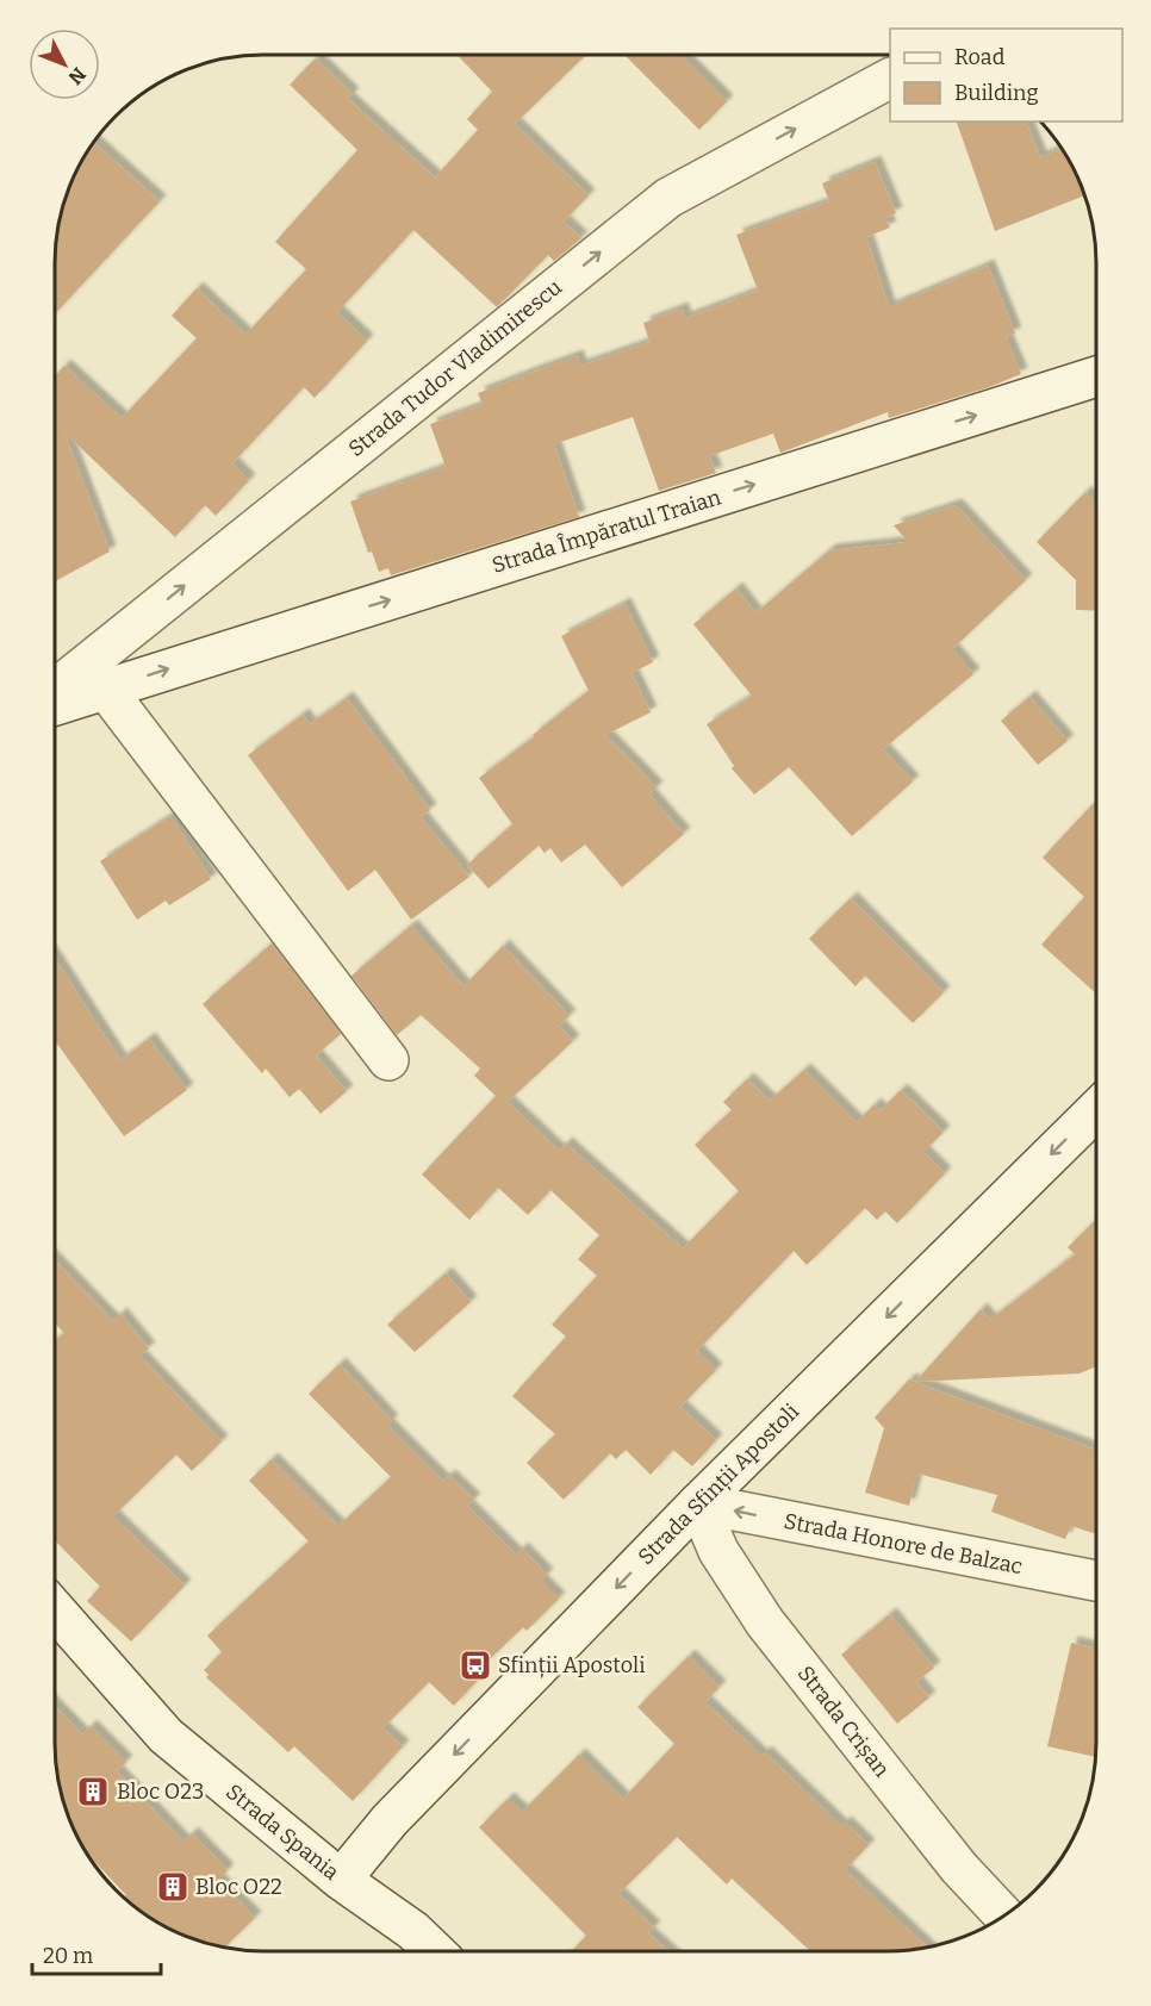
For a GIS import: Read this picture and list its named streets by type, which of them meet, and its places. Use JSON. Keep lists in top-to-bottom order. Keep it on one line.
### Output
{"streets":{"street":["Strada Tudor Vladimirescu","Strada Împăratul Traian","Strada Sfinții Apostoli","Strada Honore de Balzac","Strada Crișan","Strada Spania"]},"crossings":[["Strada Sfinții Apostoli","Strada Honore de Balzac"],["Strada Sfinții Apostoli","Strada Crișan"],["Strada Sfinții Apostoli","Strada Spania"],["Strada Honore de Balzac","Strada Crișan"]],"one_way":["Strada Tudor Vladimirescu","Strada Împăratul Traian","Strada Sfinții Apostoli","Strada Honore de Balzac"],"places":{"bus stop":["Sfinții Apostoli"],"building":["Bloc O23","Bloc O22"]},"legend":["Road","Building"],"scale_bar":"20 m","north":"bottom right"}
